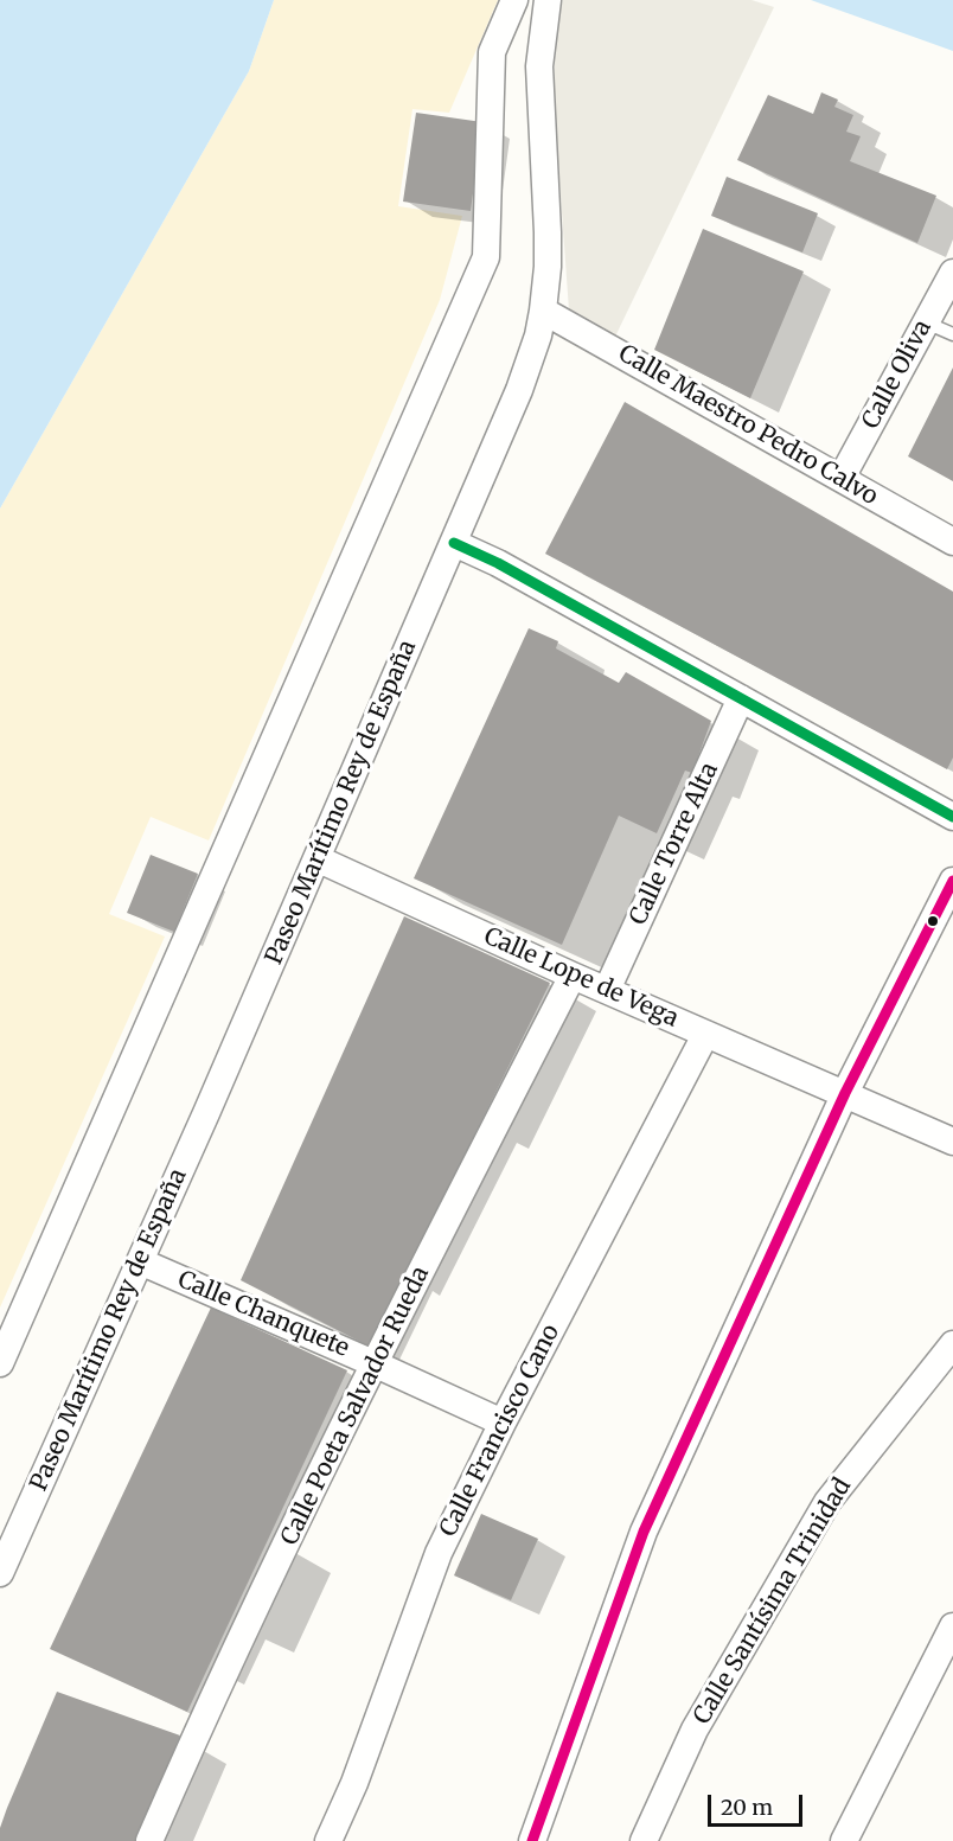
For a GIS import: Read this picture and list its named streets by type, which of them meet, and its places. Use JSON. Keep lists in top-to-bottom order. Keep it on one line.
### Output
{"streets":{"street":["Calle Oliva","Calle Maestro Pedro Calvo","Paseo Marítimo Rey de España","Calle Torre Alta","Calle Lope de Vega","Calle Chanquete","Calle Poeta Salvador Rueda","Calle Francisco Cano","Calle Santísima Trinidad"]},"crossings":[["Calle Oliva","Calle Maestro Pedro Calvo"],["Calle Maestro Pedro Calvo","Paseo Marítimo Rey de España"],["Paseo Marítimo Rey de España","Calle Lope de Vega"],["Paseo Marítimo Rey de España","Calle Chanquete"],["Calle Torre Alta","Calle Lope de Vega"],["Calle Lope de Vega","Calle Poeta Salvador Rueda"],["Calle Lope de Vega","Calle Francisco Cano"],["Calle Chanquete","Calle Poeta Salvador Rueda"],["Calle Chanquete","Calle Francisco Cano"]],"scale_bar":"20 m"}
